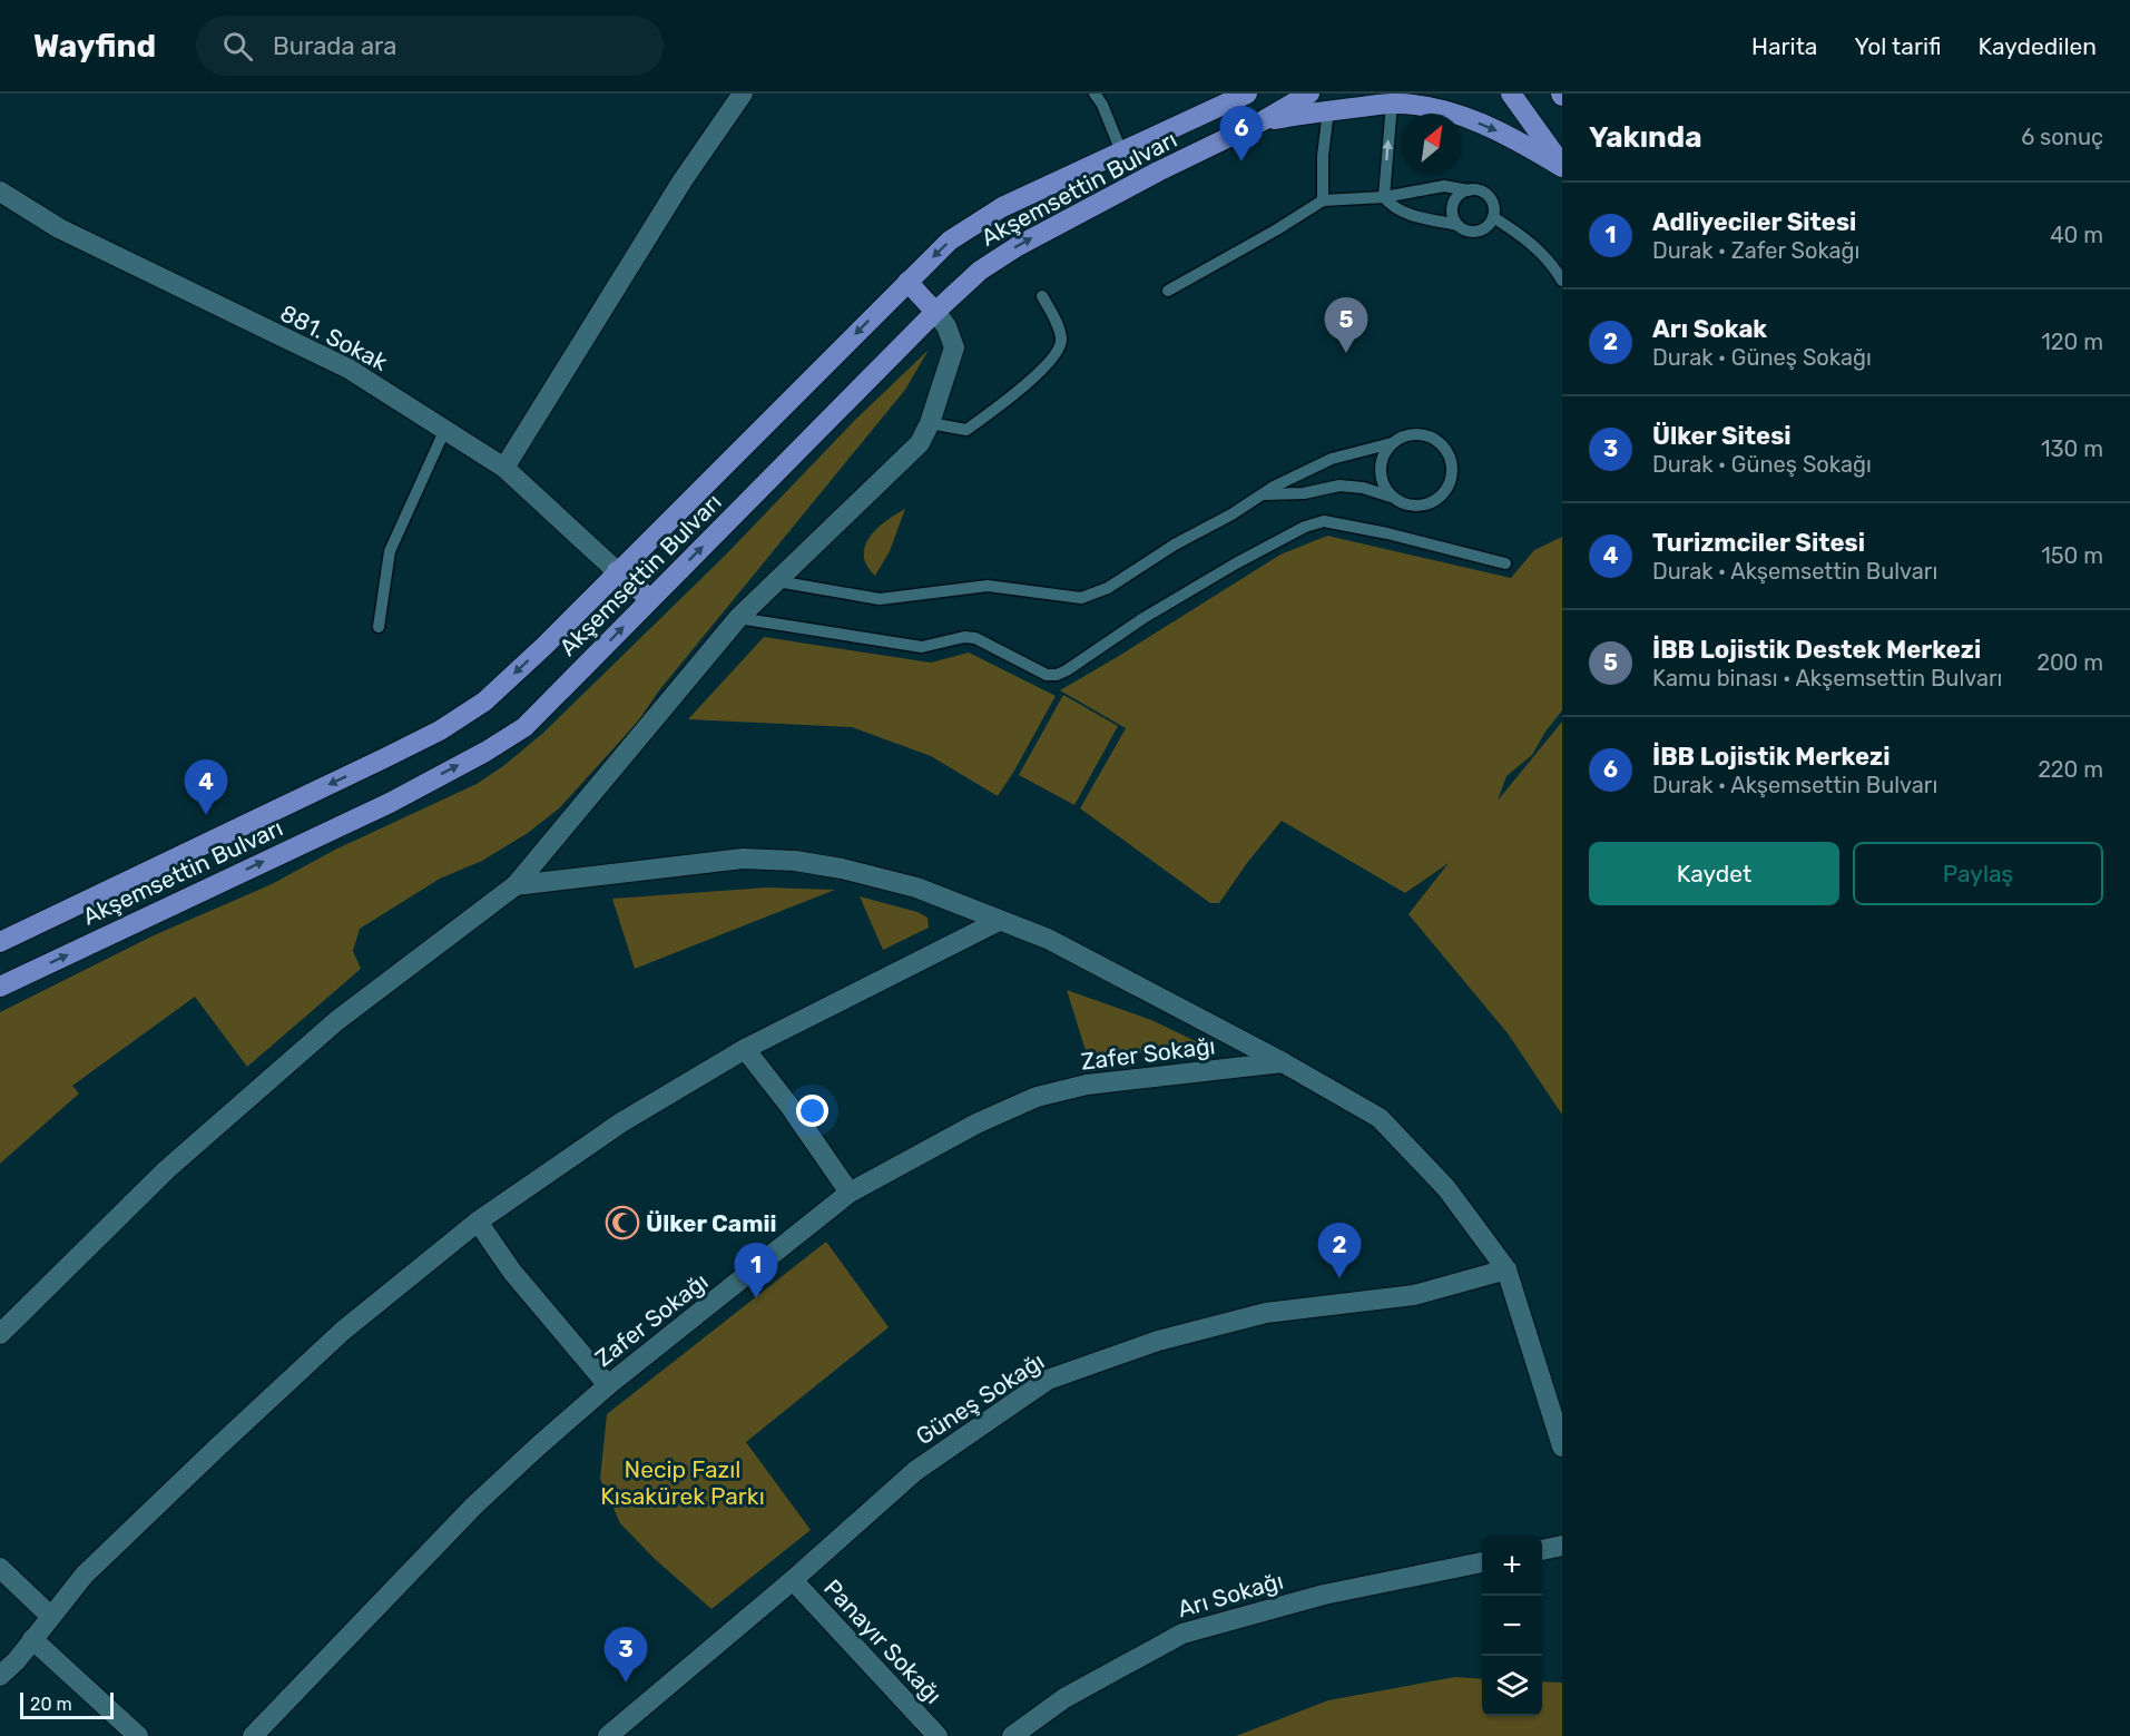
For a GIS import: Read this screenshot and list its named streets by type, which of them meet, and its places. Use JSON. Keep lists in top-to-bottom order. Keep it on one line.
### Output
{"streets":{"main road":["Akşemsettin Bulvarı"],"street":["881. Sokak","Zafer Sokağı","Güneş Sokağı","Arı Sokağı","Panayır Sokağı"]},"crossings":[["Akşemsettin Bulvarı","881. Sokak"],["Güneş Sokağı","Panayır Sokağı"]],"parks":["Necip Fazıl Kısakürek Parkı"],"places":{"mosque":["Ülker Camii"]},"scale_bar":"20 m","north":"top right","page":{"header":"Wayfind","search":"Burada ara","nav":["Harita","Yol tarifi","Kaydedilen"],"heading":["Yakında","6 sonuç"],"pins":["6","5","4","2","1","3"],"list":[{"mark":"1","name":"Adliyeciler Sitesi","note":"Durak · Zafer Sokağı","value":"40 m"},{"mark":"2","name":"Arı Sokak","note":"Durak · Güneş Sokağı","value":"120 m"},{"mark":"3","name":"Ülker Sitesi","note":"Durak · Güneş Sokağı","value":"130 m"},{"mark":"4","name":"Turizmciler Sitesi","note":"Durak · Akşemsettin Bulvarı","value":"150 m"},{"mark":"5","name":"İBB Lojistik Destek Merkezi","note":"Kamu binası · Akşemsettin Bulvarı","value":"200 m"},{"mark":"6","name":"İBB Lojistik Merkezi","note":"Durak · Akşemsettin Bulvarı","value":"220 m"}],"buttons":["Kaydet","Paylaş"],"map_buttons":["+","−"],"scale":"20 m"}}
